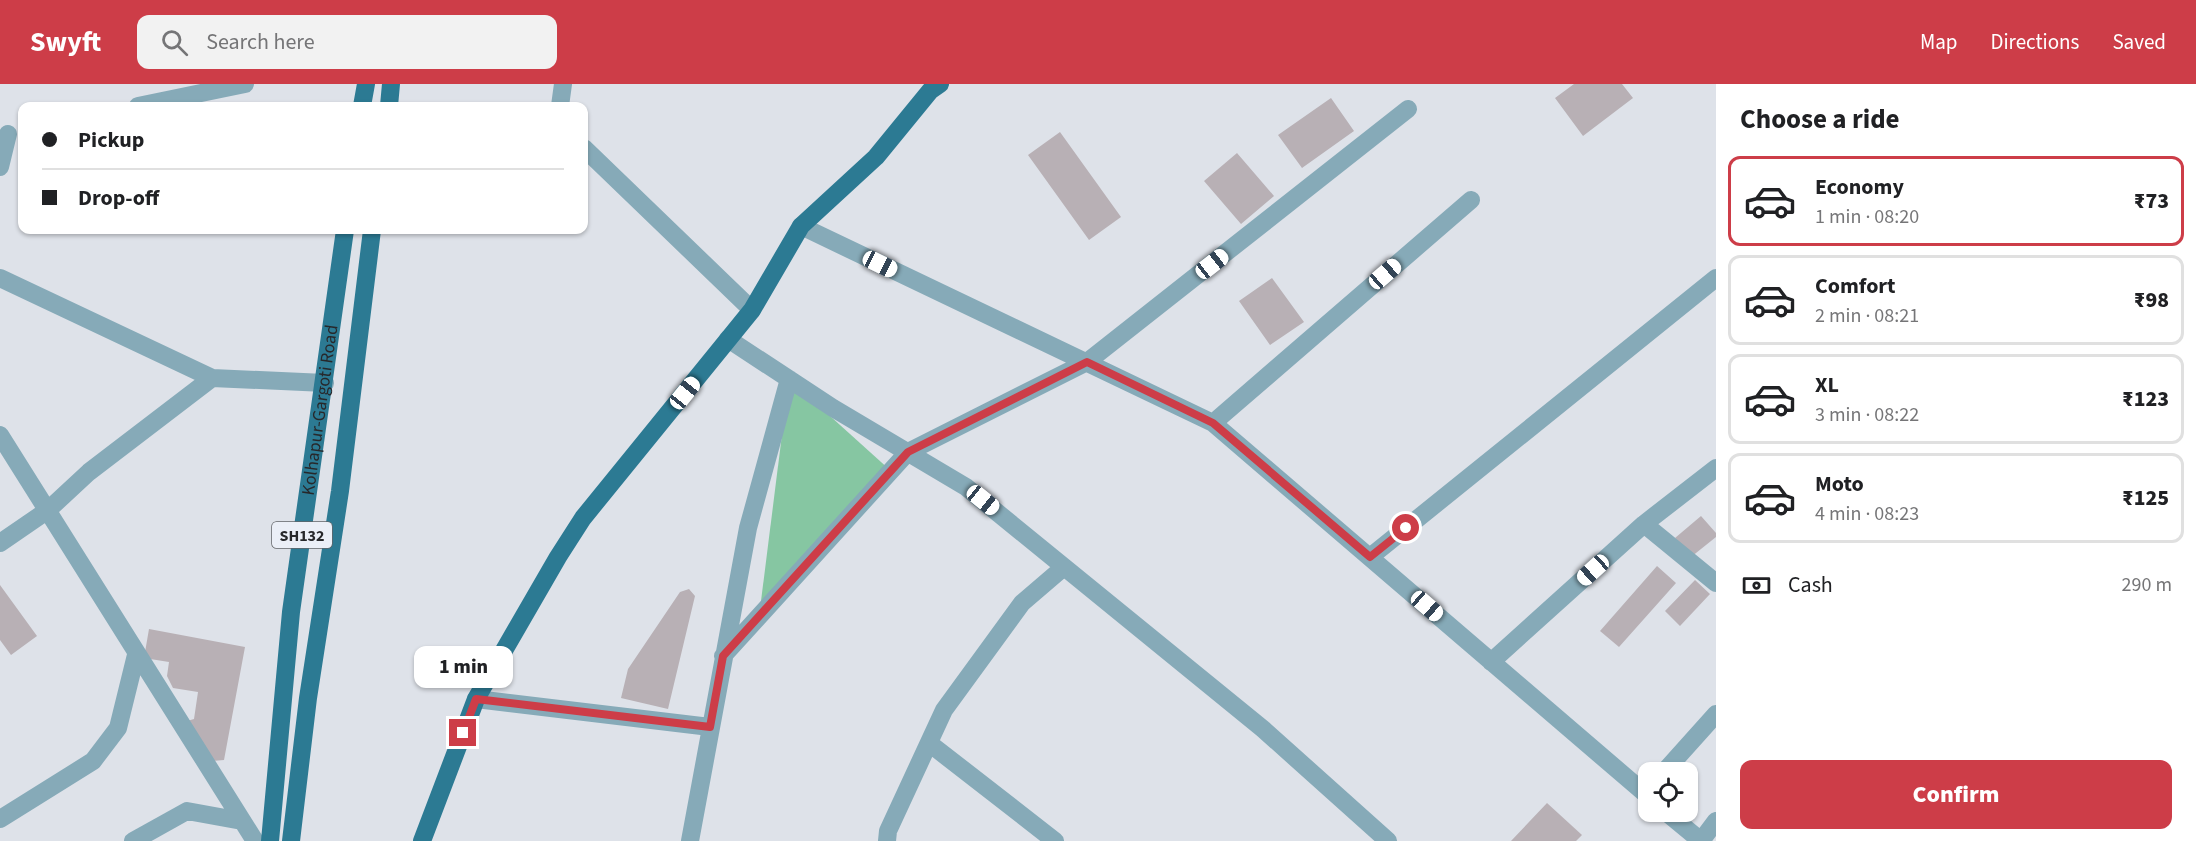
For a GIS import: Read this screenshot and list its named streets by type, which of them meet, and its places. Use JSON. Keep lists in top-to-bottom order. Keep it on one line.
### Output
{"streets":{"main road":["Kolhapur-Gargoti Road","SH132"]},"page":{"header":"Swyft","search":"Search here","nav":["Map","Directions","Saved"],"heading":"Choose a ride","banner":["Pickup","Drop-off"],"list":[{"name":"Economy","note":"1 min · 08:20","value":"₹73"},{"name":"Comfort","note":"2 min · 08:21","value":"₹98"},{"name":"XL","note":"3 min · 08:22","value":"₹123"},{"name":"Moto","note":"4 min · 08:23","value":"₹125"}],"pay":["Cash","290 m"],"bubble":"1 min","buttons":"Confirm"}}
